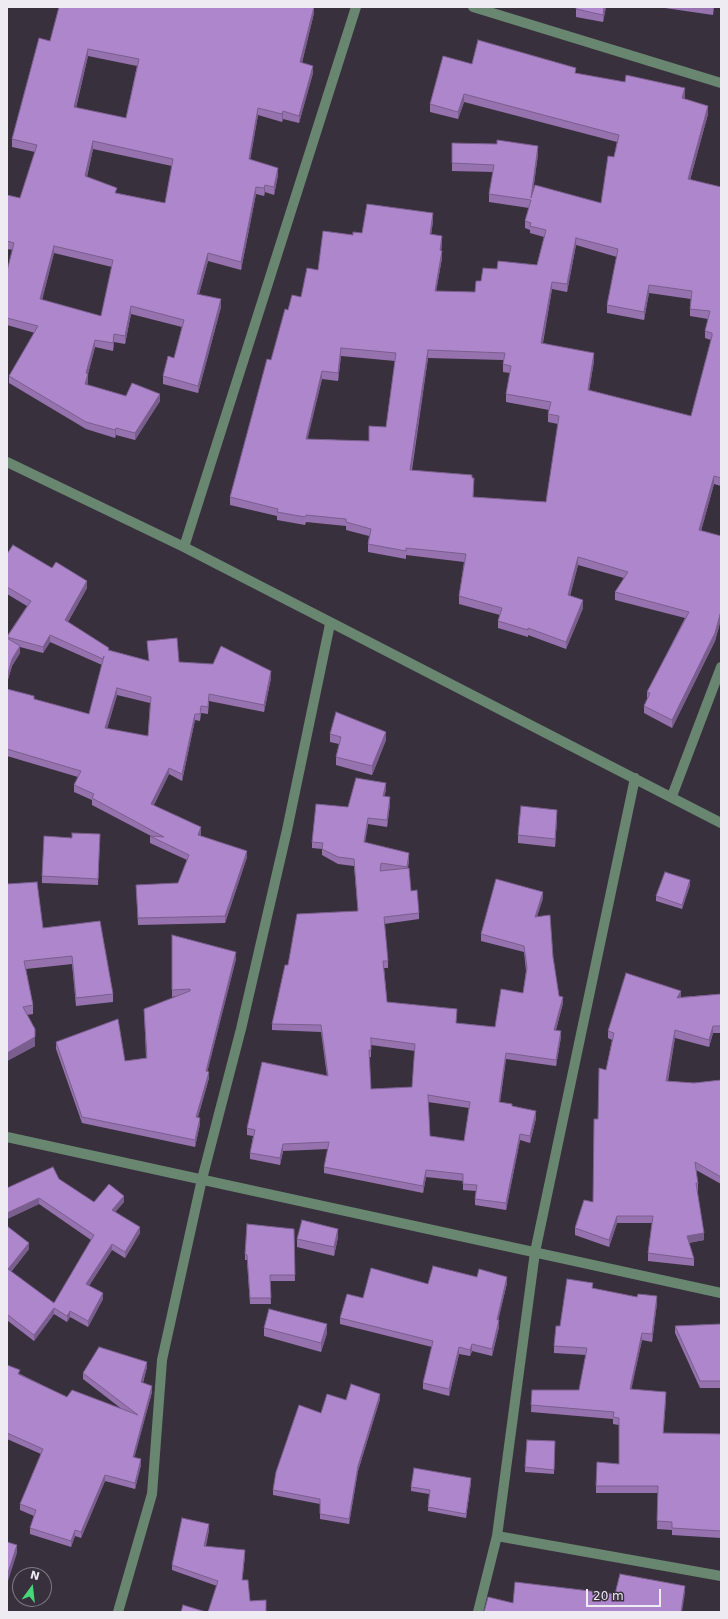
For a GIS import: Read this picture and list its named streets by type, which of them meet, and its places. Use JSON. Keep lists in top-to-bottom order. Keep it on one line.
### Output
{"scale_bar":"20 m","north":"top"}
